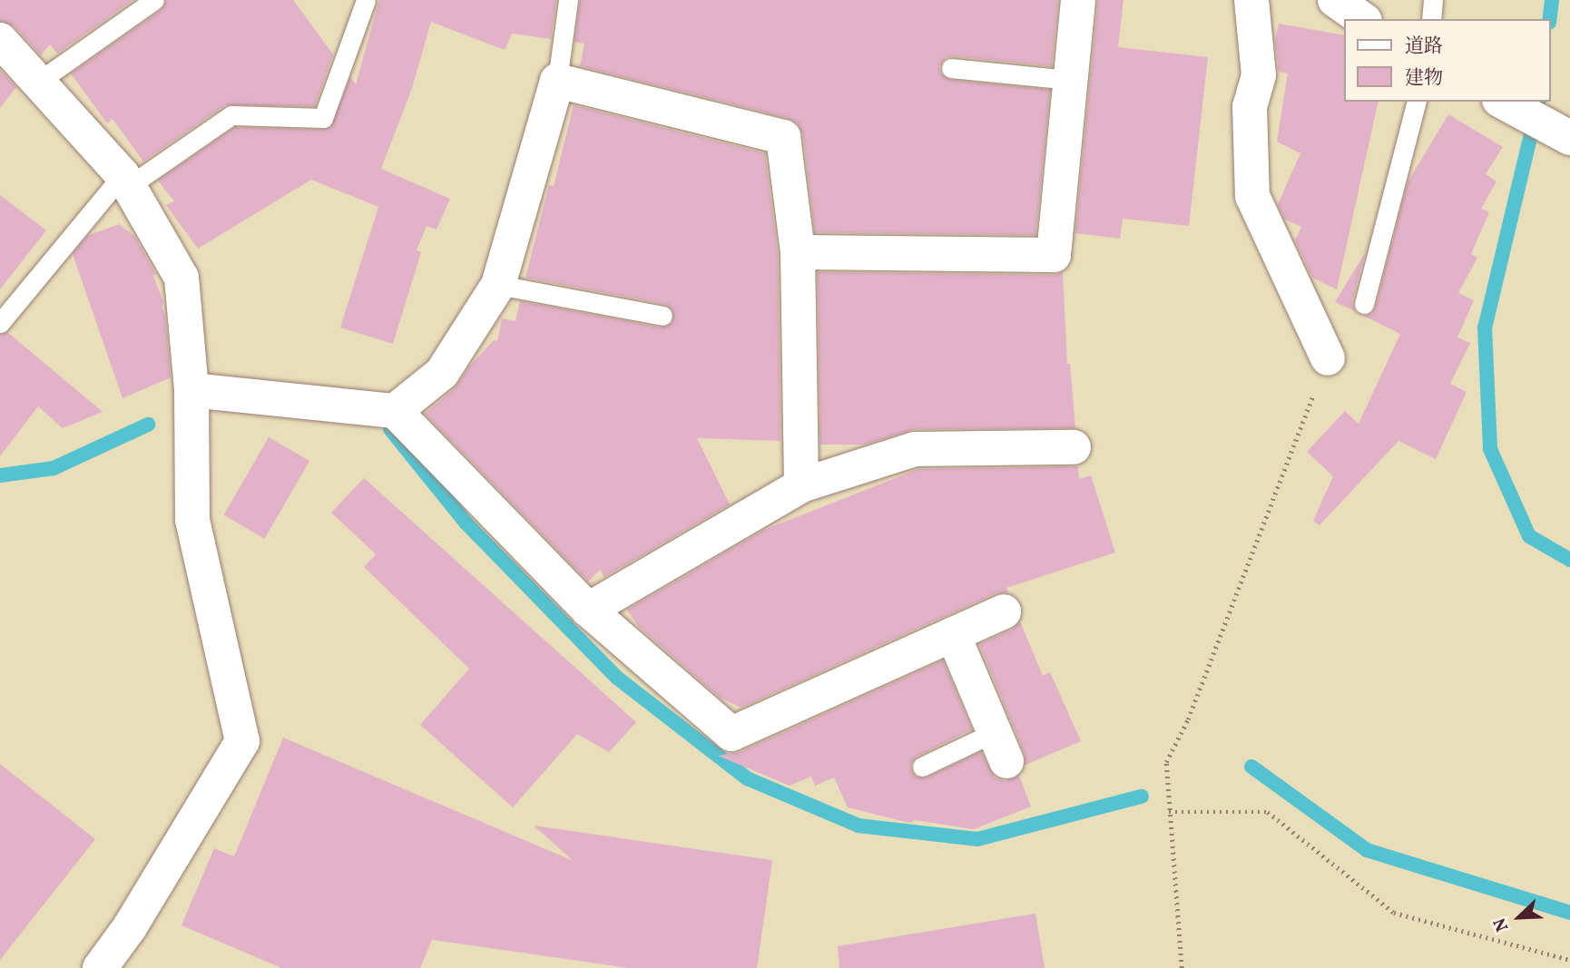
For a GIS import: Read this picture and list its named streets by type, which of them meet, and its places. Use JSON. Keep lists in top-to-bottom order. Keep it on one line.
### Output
{"legend":["道路","建物"],"north":"bottom left"}
